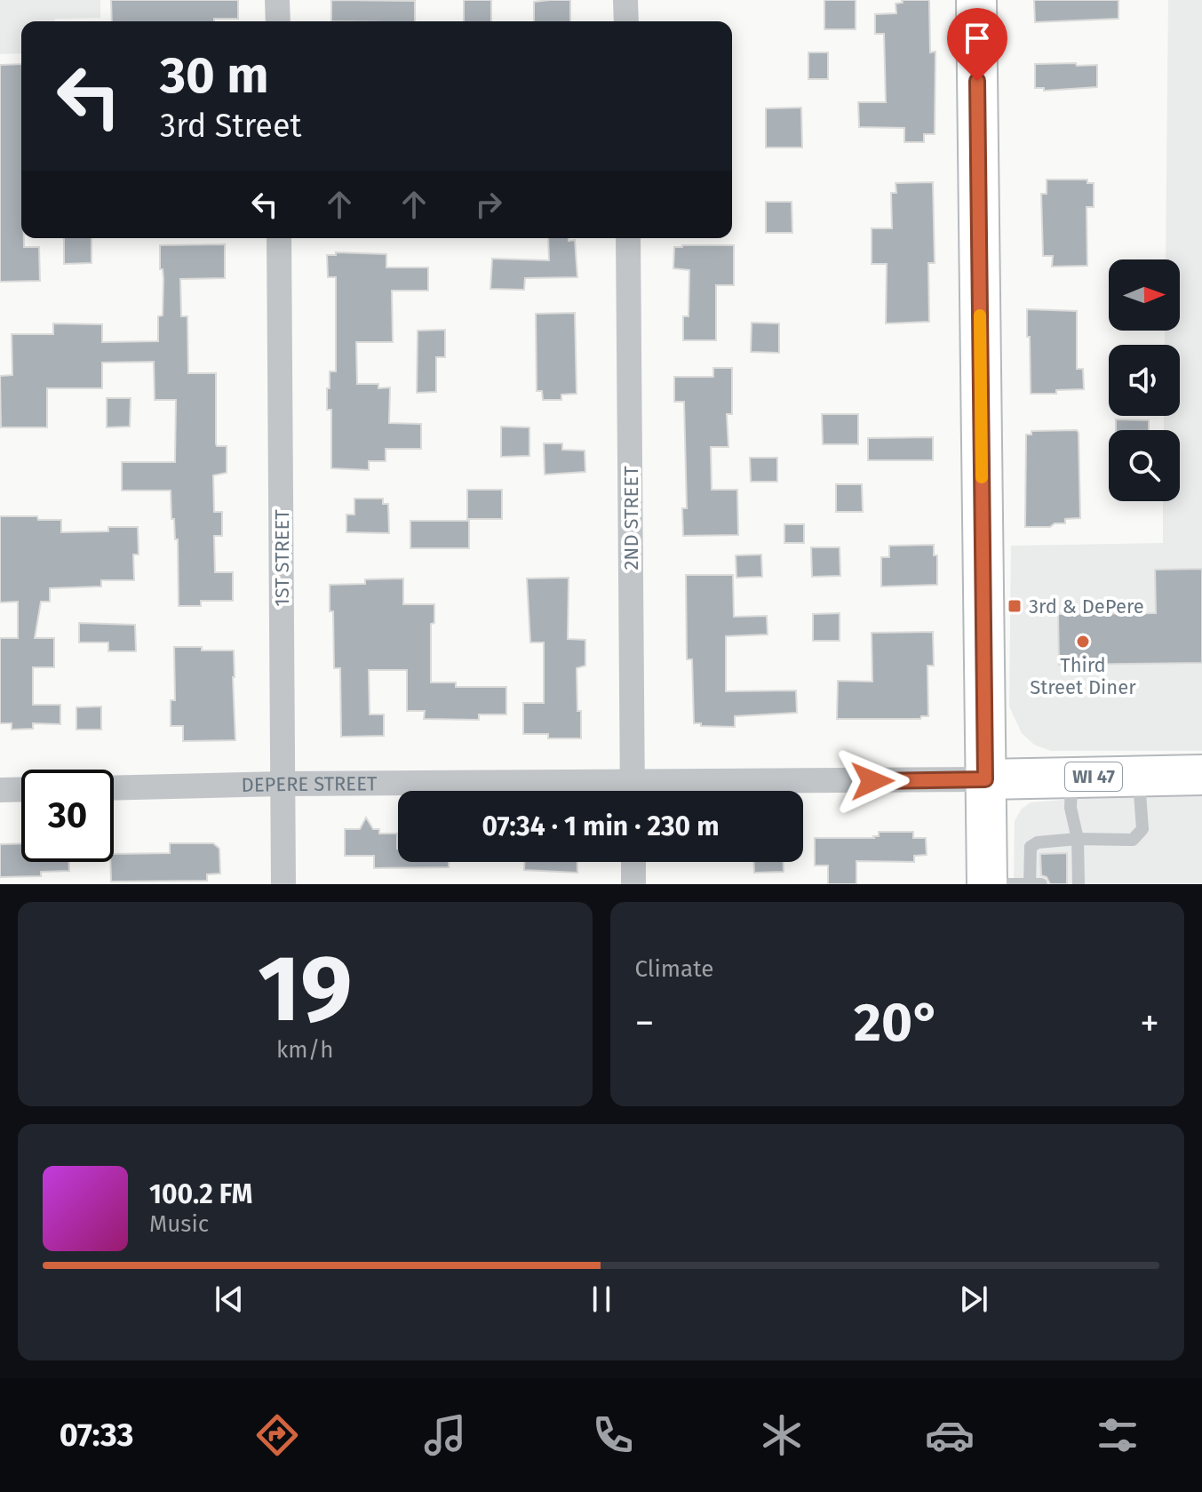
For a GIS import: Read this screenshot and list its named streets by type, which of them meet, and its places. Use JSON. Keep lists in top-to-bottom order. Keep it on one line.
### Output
{"streets":{"main road":["WI 47","DEPERE STREET"],"street":["2ND STREET","1ST STREET"]},"crossings":[["1ST STREET","DEPERE STREET"]],"places":{"transit":["3rd & DePere"],"other":["Third Street Diner"]},"north":"right","page":{"turn":["30 m","3rd Street"],"limit":"30","trip":"07:34 · 1 min · 230 m","tile":[["19","km/h"],"Climate"],"heat":["−","20°","+"],"song":["100.2 FM","Music"],"tabs":"07:33"}}
